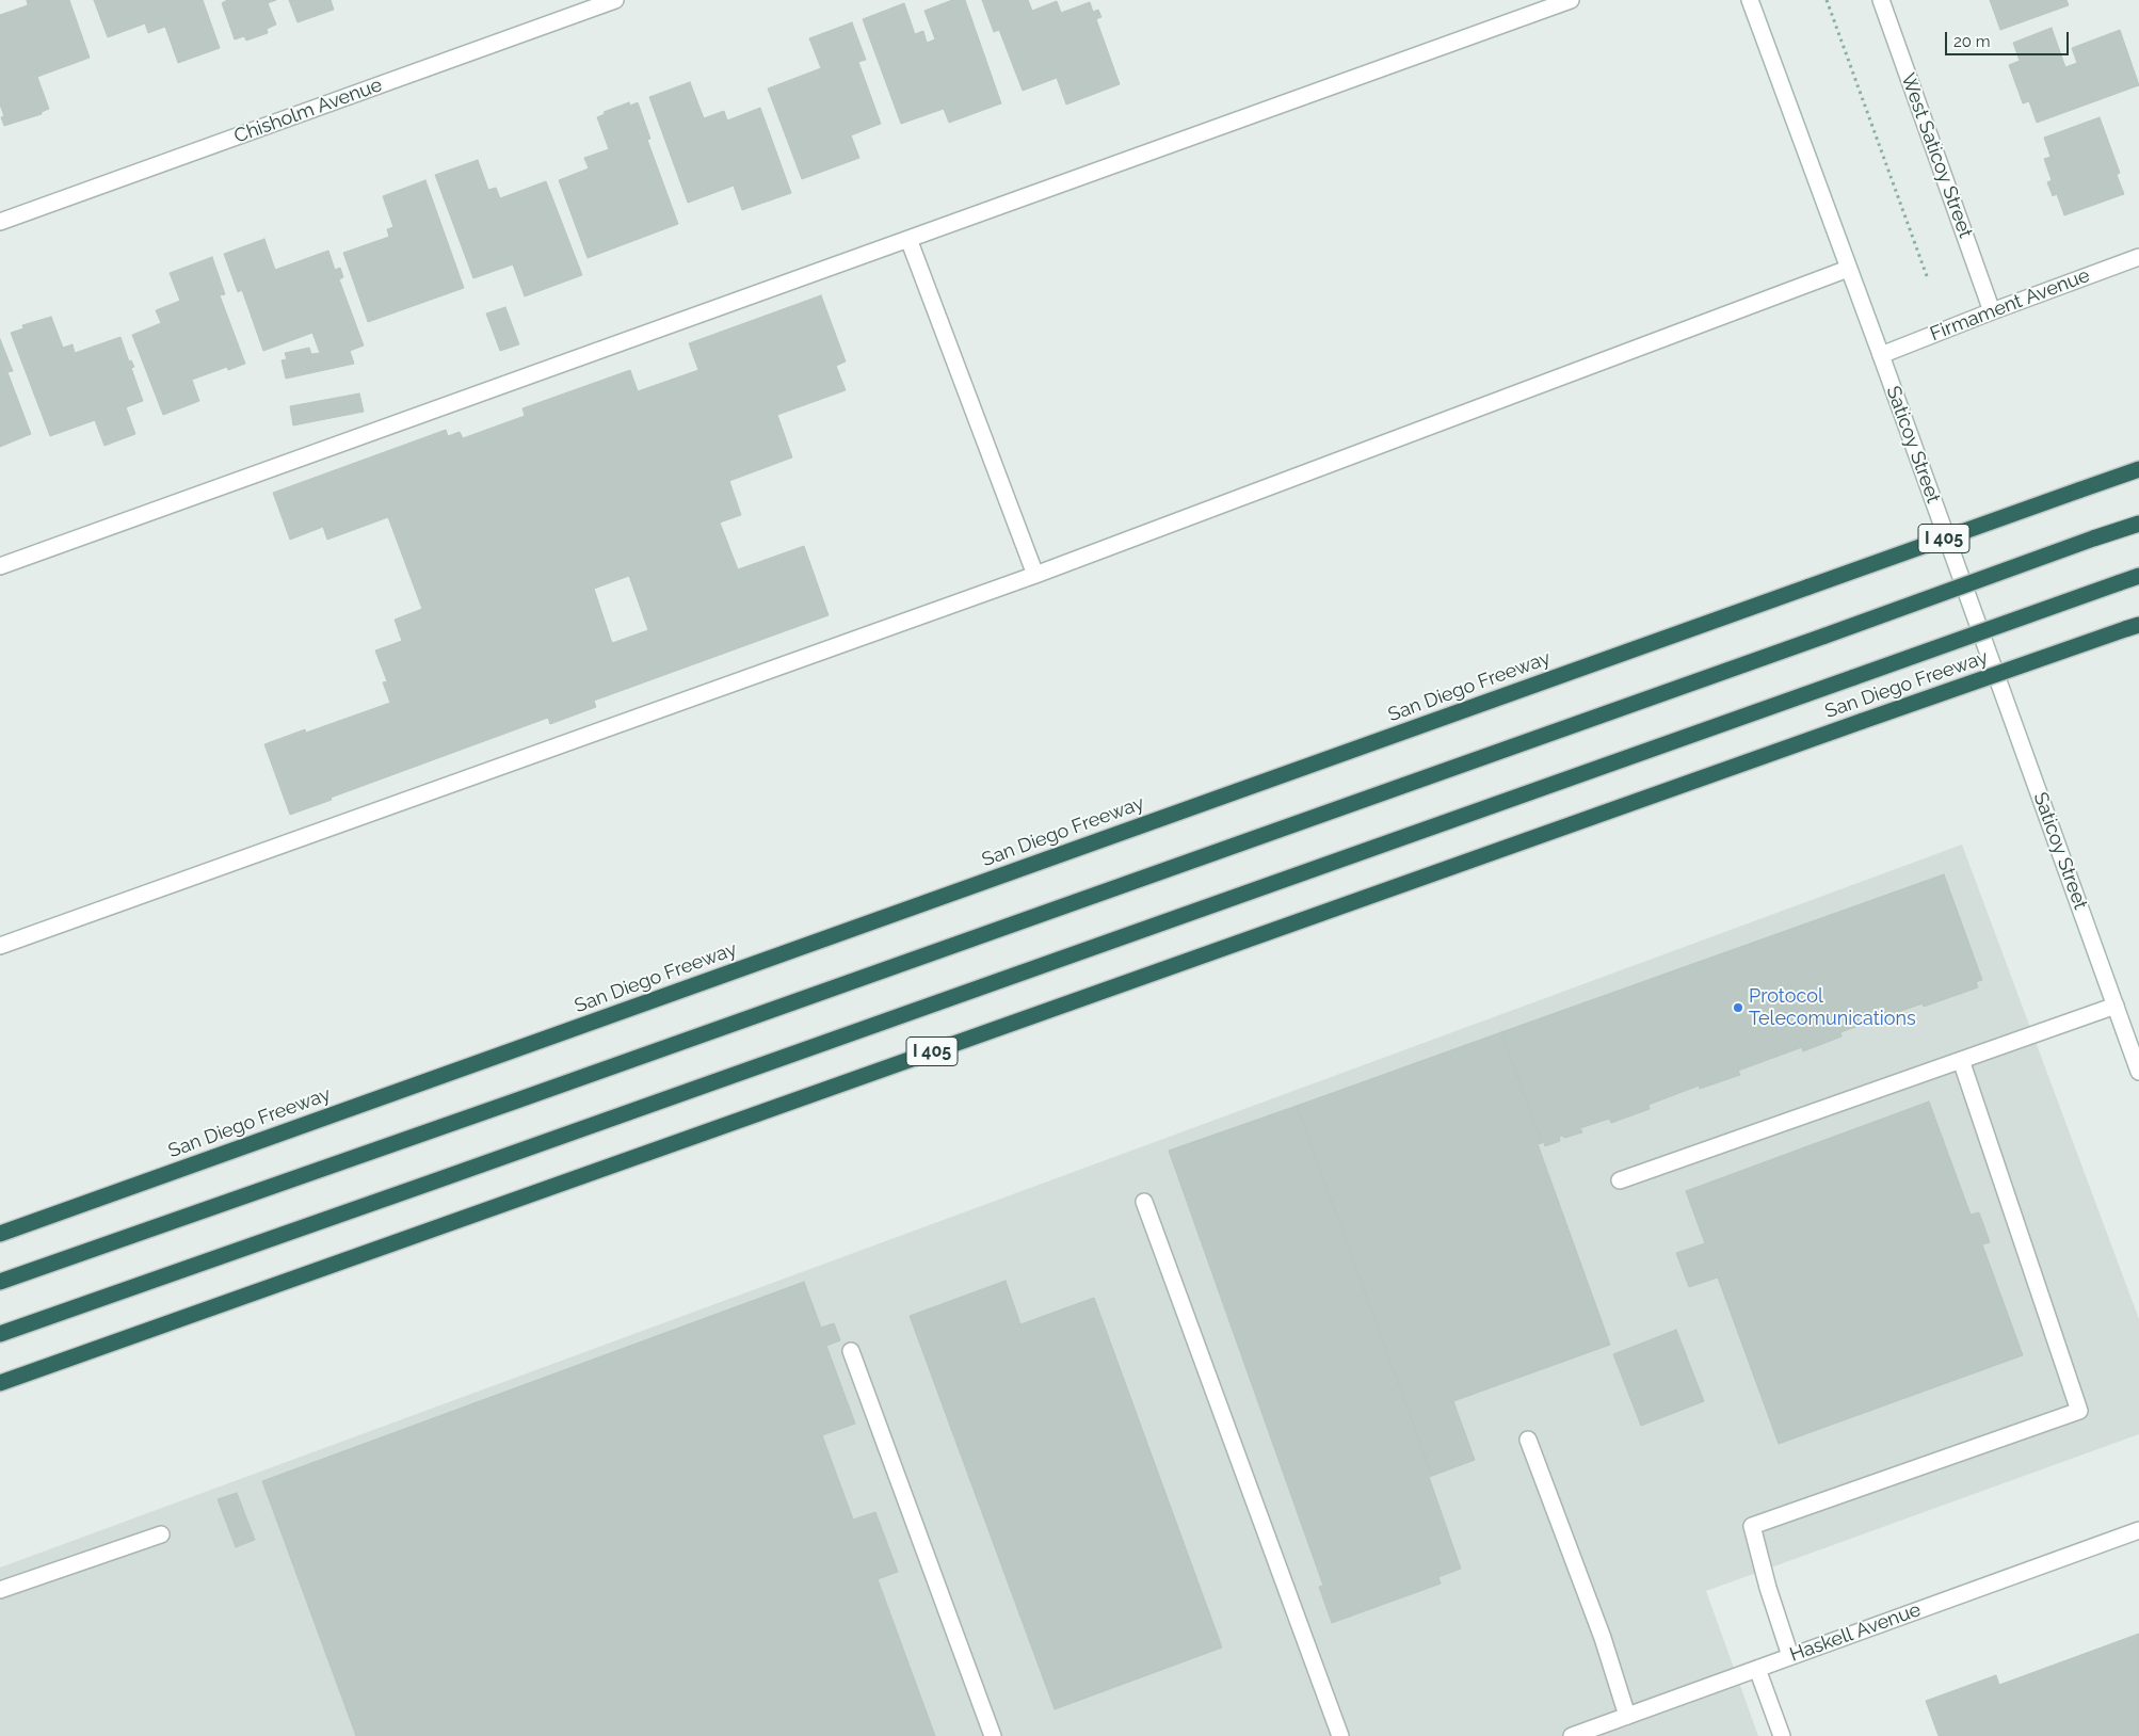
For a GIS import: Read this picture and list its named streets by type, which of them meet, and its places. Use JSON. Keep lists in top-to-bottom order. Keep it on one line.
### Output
{"streets":{"highway":["I 405","San Diego Freeway"],"street":["Chisholm Avenue","West Saticoy Street","Firmament Avenue","Saticoy Street","Haskell Avenue"]},"crossings":[["West Saticoy Street","Firmament Avenue"],["Firmament Avenue","Saticoy Street"]],"places":["Protocol Telecomunications"],"scale_bar":"20 m"}
